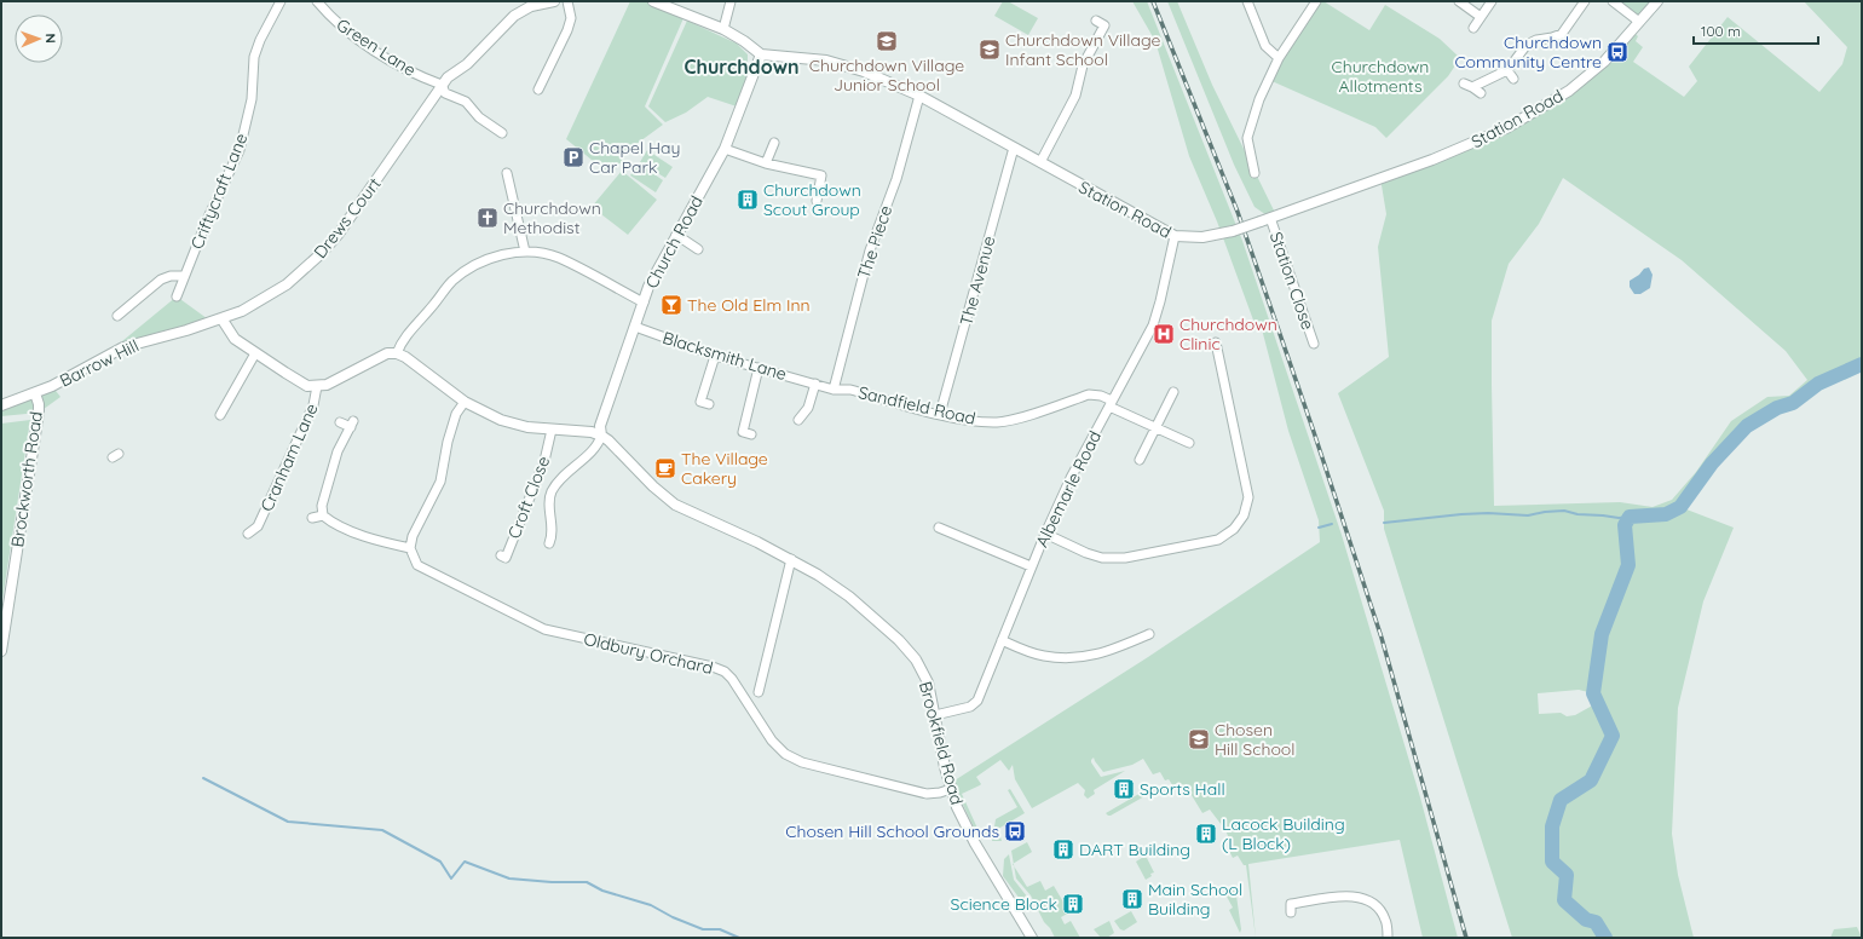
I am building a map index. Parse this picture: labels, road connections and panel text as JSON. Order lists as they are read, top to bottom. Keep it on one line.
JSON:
{"streets":{"street":["Green Lane","Station Road","Criftycraft Lane","Drews Court","Church Road","The Piece","The Avenue","Station Close","Blacksmith Lane","Barrow Hill","Sandfield Road","Cranham Lane","Brockworth Road","Albemarle Road","Croft Close","Oldbury Orchard","Brookfield Road"]},"crossings":[["Green Lane","Drews Court"],["Station Road","Church Road"],["Station Road","The Piece"],["Station Road","The Avenue"],["Station Road","Station Close"],["Station Road","Albemarle Road"],["Drews Court","Barrow Hill"],["Church Road","Blacksmith Lane"],["Church Road","Brookfield Road"],["The Piece","Blacksmith Lane"],["The Piece","Sandfield Road"],["The Avenue","Sandfield Road"],["Blacksmith Lane","Sandfield Road"],["Barrow Hill","Brockworth Road"],["Sandfield Road","Albemarle Road"],["Albemarle Road","Brookfield Road"],["Oldbury Orchard","Brookfield Road"]],"districts":["Churchdown"],"parks":["Churchdown Allotments"],"places":{"school or university":["Churchdown Village Junior School","Churchdown Village Infant School","Chosen Hill School"],"bus stop":["Churchdown Community Centre","Chosen Hill School Grounds"],"parking":["Chapel Hay Car Park"],"building":["Churchdown Scout Group","Sports Hall","Lacock Building (L Block)","DART Building","Main School Building","Science Block"],"church":["Churchdown Methodist"],"bar":["The Old Elm Inn"],"hospital":["Churchdown Clinic"],"cafe":["The Village Cakery"]},"scale_bar":"100 m","north":"right"}
